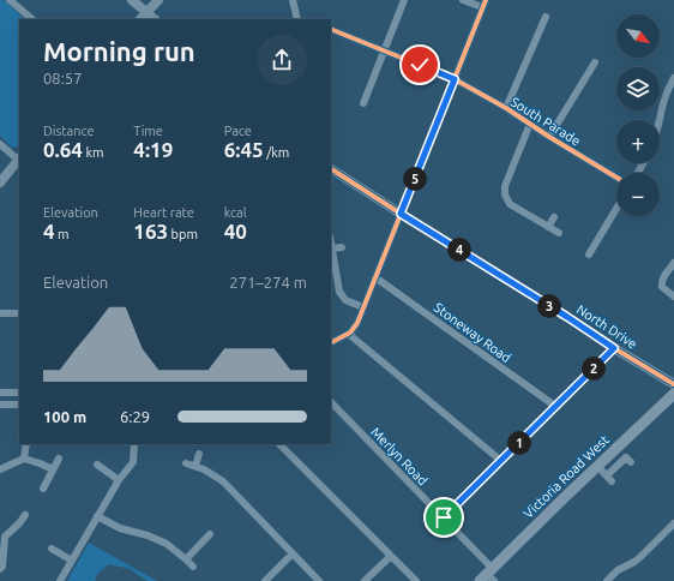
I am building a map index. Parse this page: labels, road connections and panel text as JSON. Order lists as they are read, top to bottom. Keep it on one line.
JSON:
{"streets":{"main road":["Victoria Road West"],"street":["South Parade","North Drive","Stoneway Road","Merlyn Road"]},"crossings":[["Merlyn Road","Victoria Road West"]],"north":"bottom right","page":{"map_buttons":["+","−"],"heading":["Morning run","08:57"],"stats":[["Distance","0.64 km"],["Time","4:19"],["Pace","6:45 /km"],["Elevation","4 m"],["Heart rate","163 bpm"],["kcal","40"]],"pins":["5","4","3","2","1"],"chart":["Elevation","271–274 m"],"list":[{"name":"100 m","note":"6:29"}]}}
